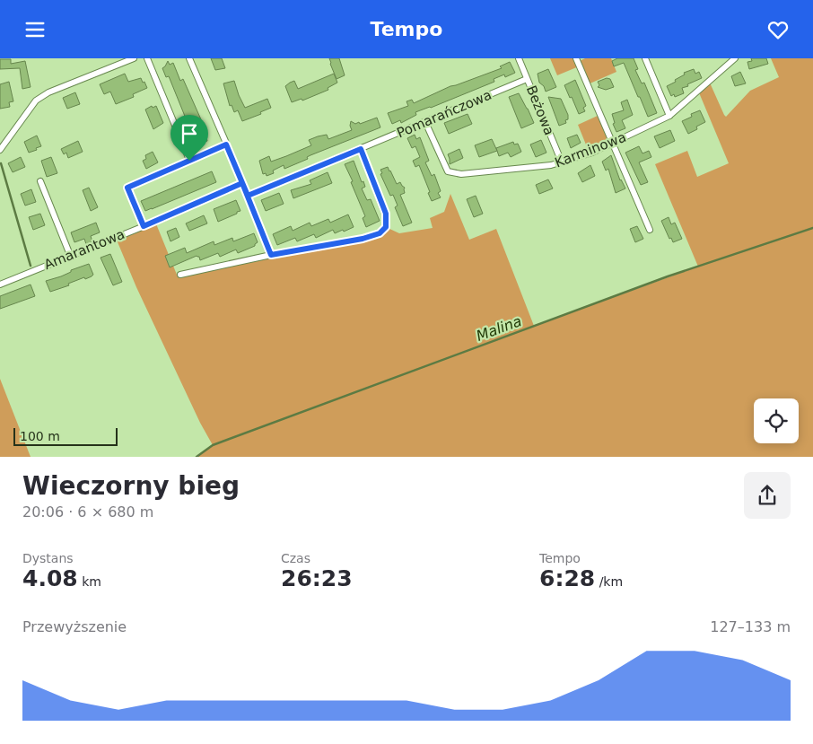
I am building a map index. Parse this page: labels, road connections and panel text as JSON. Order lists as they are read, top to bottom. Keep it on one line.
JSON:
{"streets":{"street":["Beżowa","Pomarańczowa","Karminowa","Amarantowa"]},"crossings":[["Beżowa","Pomarańczowa"],["Beżowa","Karminowa"],["Pomarańczowa","Karminowa"]],"water":["Malina"],"scale_bar":"100 m","page":{"header":"Tempo","scale":"100 m","heading":["Wieczorny bieg","20:06 · 6 × 680 m"],"stats":[["Dystans","4.08 km"],["Czas","26:23"],["Tempo","6:28 /km"]],"chart":["Przewyższenie","127–133 m"]}}
